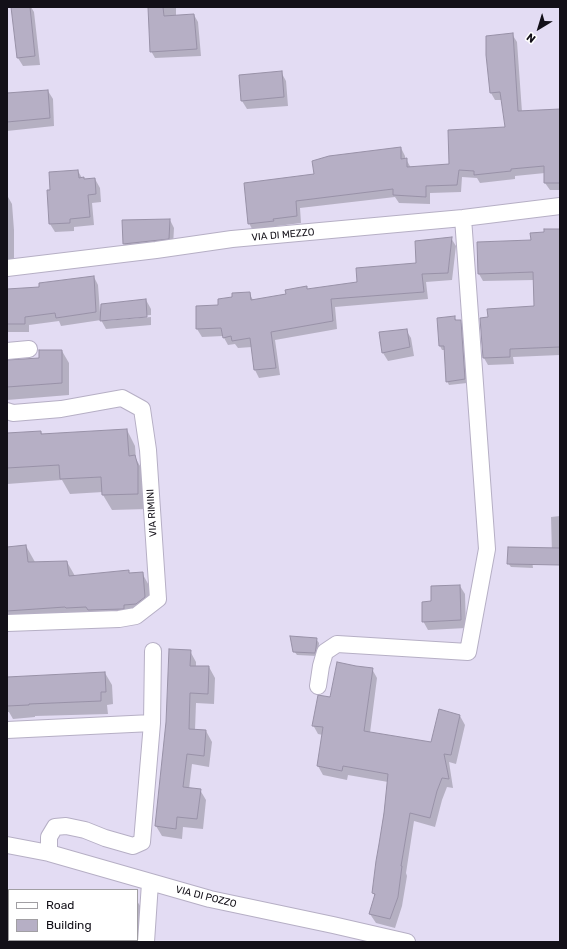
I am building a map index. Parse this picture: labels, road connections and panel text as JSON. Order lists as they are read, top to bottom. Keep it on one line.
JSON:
{"streets":{"street":["VIA DI MEZZO","VIA RIMINI","VIA DI POZZO"]},"legend":["Road","Building"],"north":"bottom left"}
